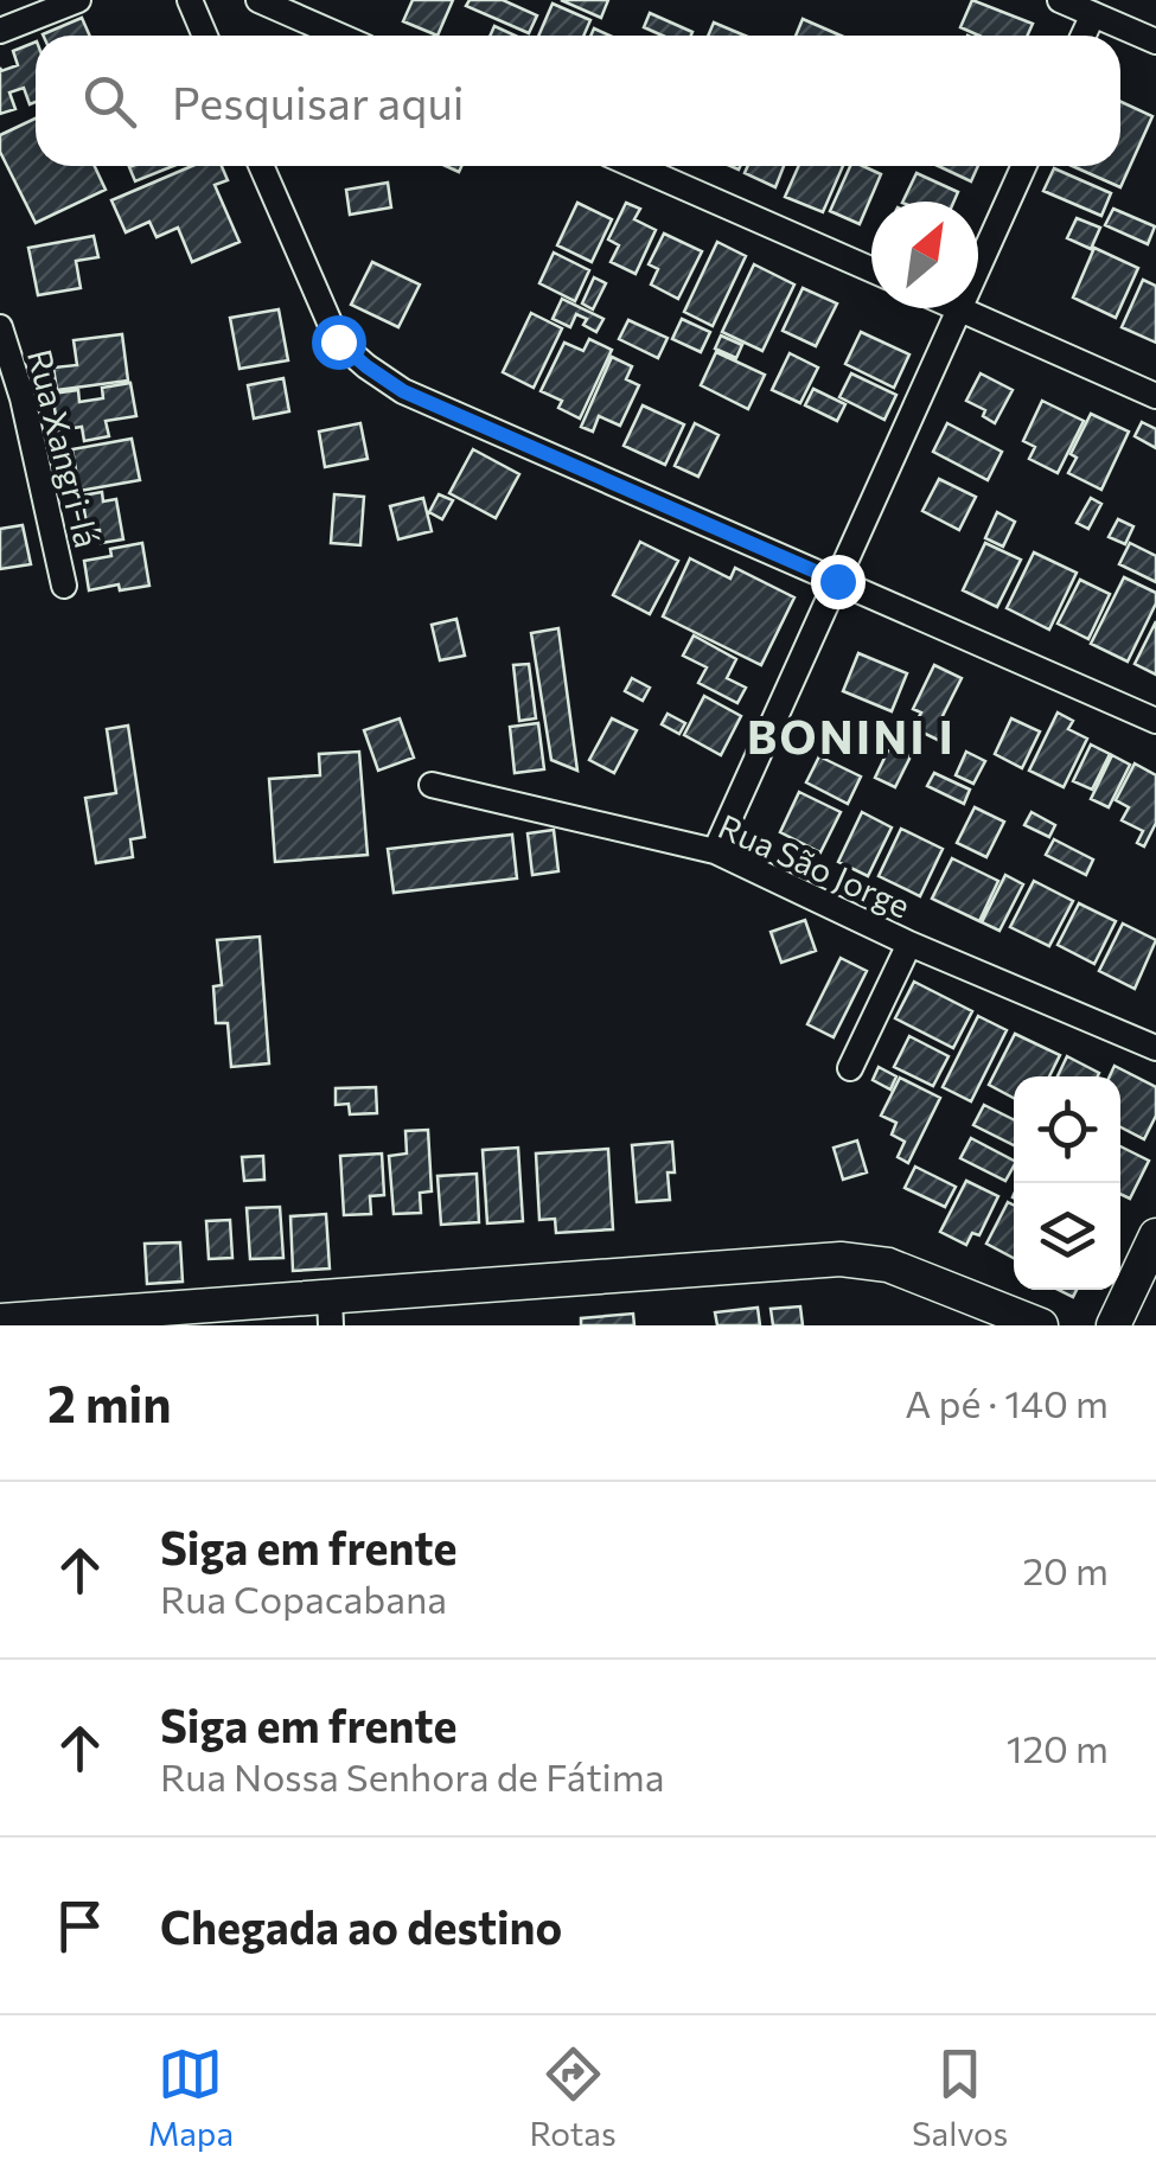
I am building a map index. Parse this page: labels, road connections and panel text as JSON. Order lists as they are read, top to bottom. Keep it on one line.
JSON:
{"streets":{"street":["Rua Xangri-lá","Rua São Jorge"]},"districts":["BONINI I"],"north":"top right","page":{"search":"Pesquisar aqui","heading":["2 min","A pé · 140 m"],"list":[["Siga em frente","Rua Copacabana","20 m"],["Siga em frente","Rua Nossa Senhora de Fátima","120 m"],"Chegada ao destino"],"nav":["Mapa","Rotas","Salvos"]}}
